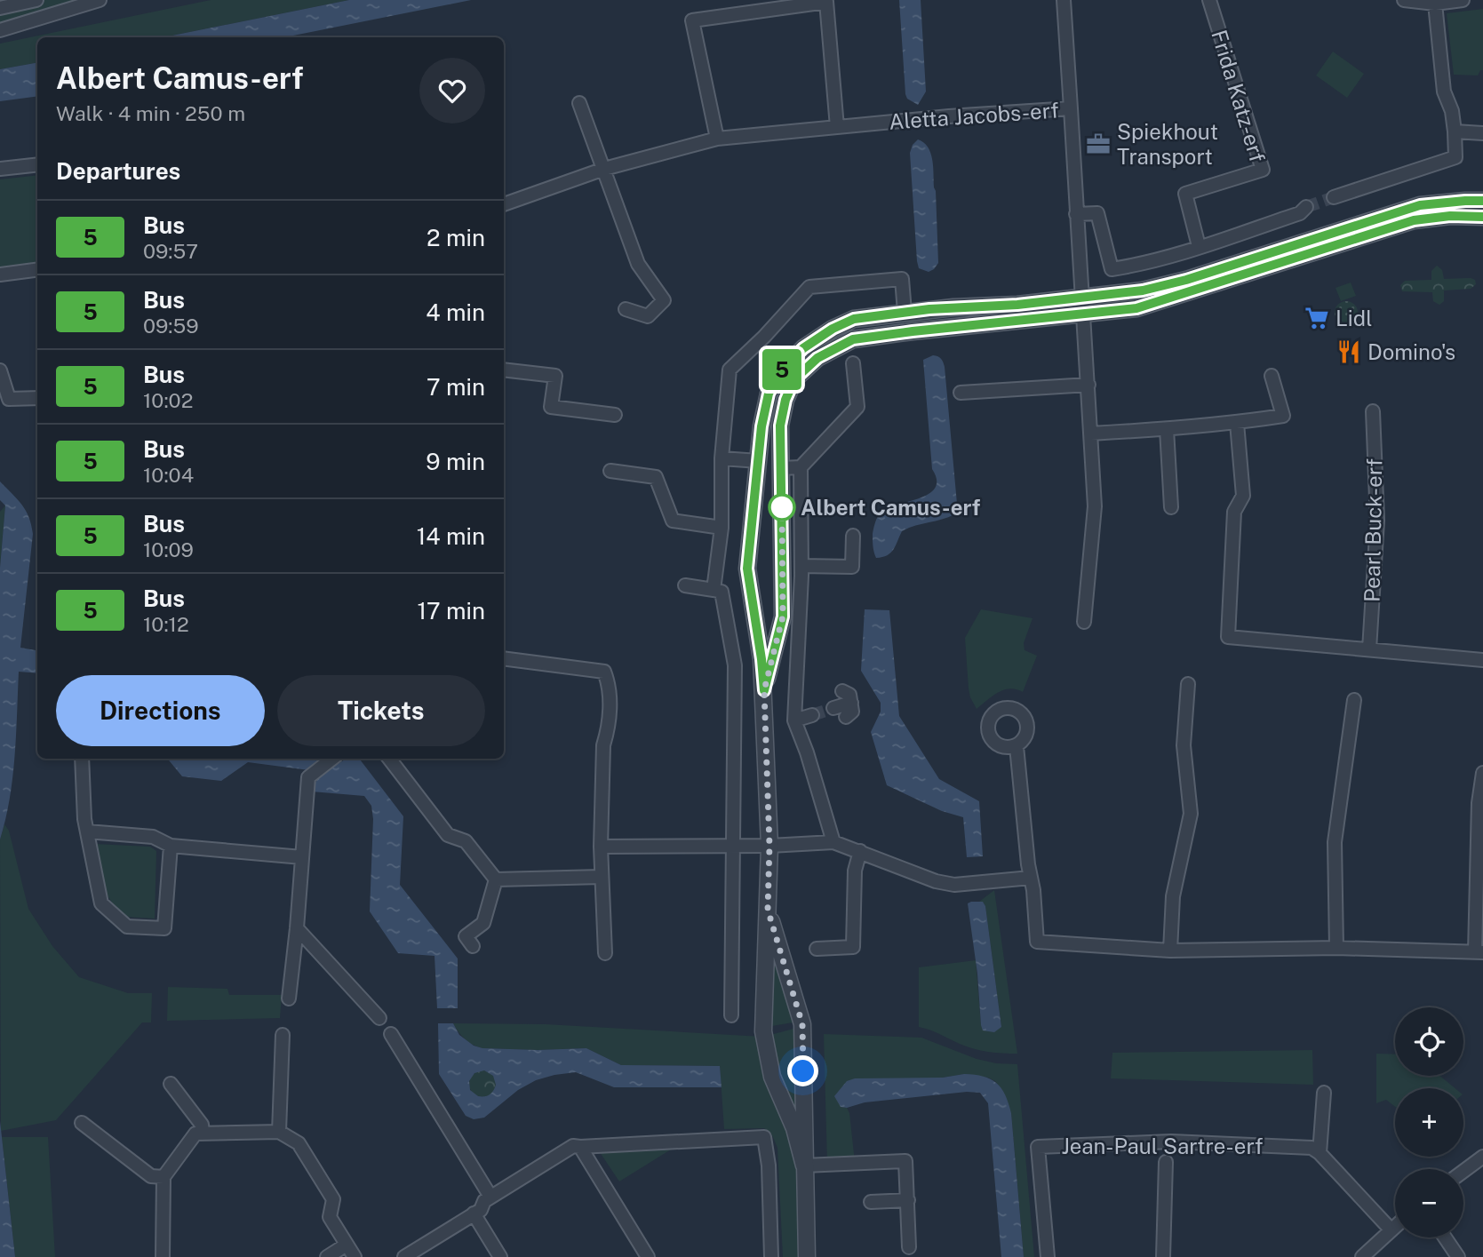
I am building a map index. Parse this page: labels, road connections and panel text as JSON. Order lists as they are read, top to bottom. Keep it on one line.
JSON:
{"streets":{"street":["Frida Katz-erf","Aletta Jacobs-erf","Pearl Buck-erf","Jean-Paul Sartre-erf"]},"places":{"office":["Spiekhout Transport"],"supermarket":["Lidl"],"restaurant":["Domino's"],"other":["Albert Camus-erf"]},"lines":["bus line 5"],"page":{"on_map":"5","heading":[["Albert Camus-erf","Walk · 4 min · 250 m"],"Departures"],"list":[{"mark":"5","name":"Bus","note":"09:57","value":"2 min"},{"mark":"5","name":"Bus","note":"09:59","value":"4 min"},{"mark":"5","name":"Bus","note":"10:02","value":"7 min"},{"mark":"5","name":"Bus","note":"10:04","value":"9 min"},{"mark":"5","name":"Bus","note":"10:09","value":"14 min"},{"mark":"5","name":"Bus","note":"10:12","value":"17 min"}],"buttons":["Directions","Tickets"],"map_buttons":["+","−"]}}
